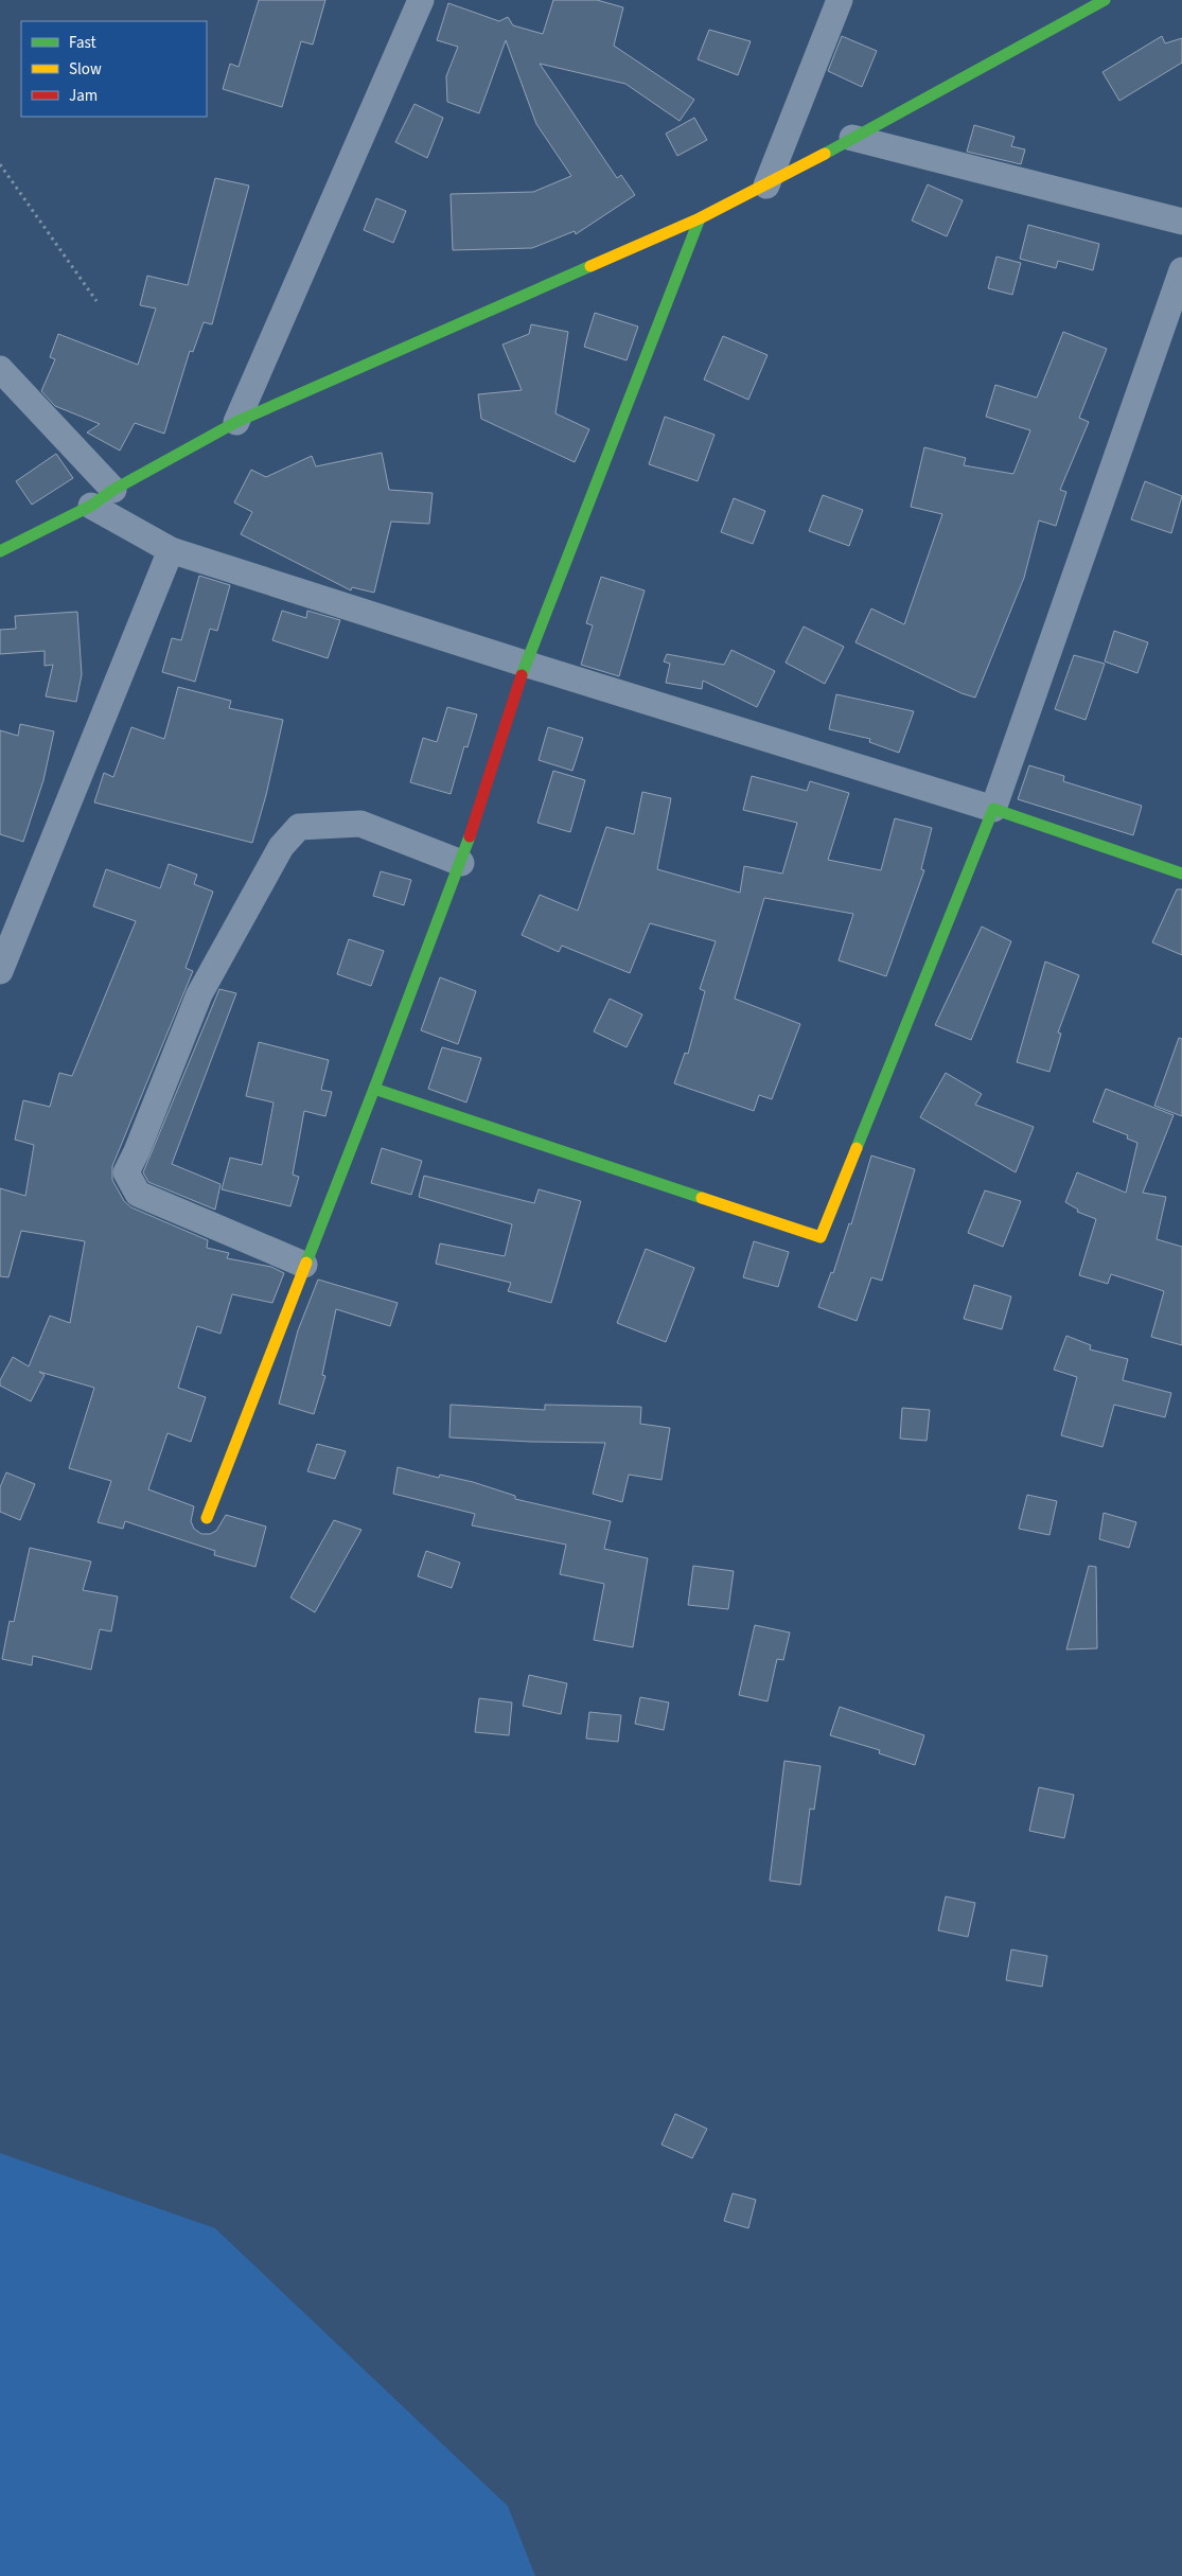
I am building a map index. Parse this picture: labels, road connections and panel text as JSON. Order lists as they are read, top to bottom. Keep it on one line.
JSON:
{"legend":["Fast","Slow","Jam"]}
